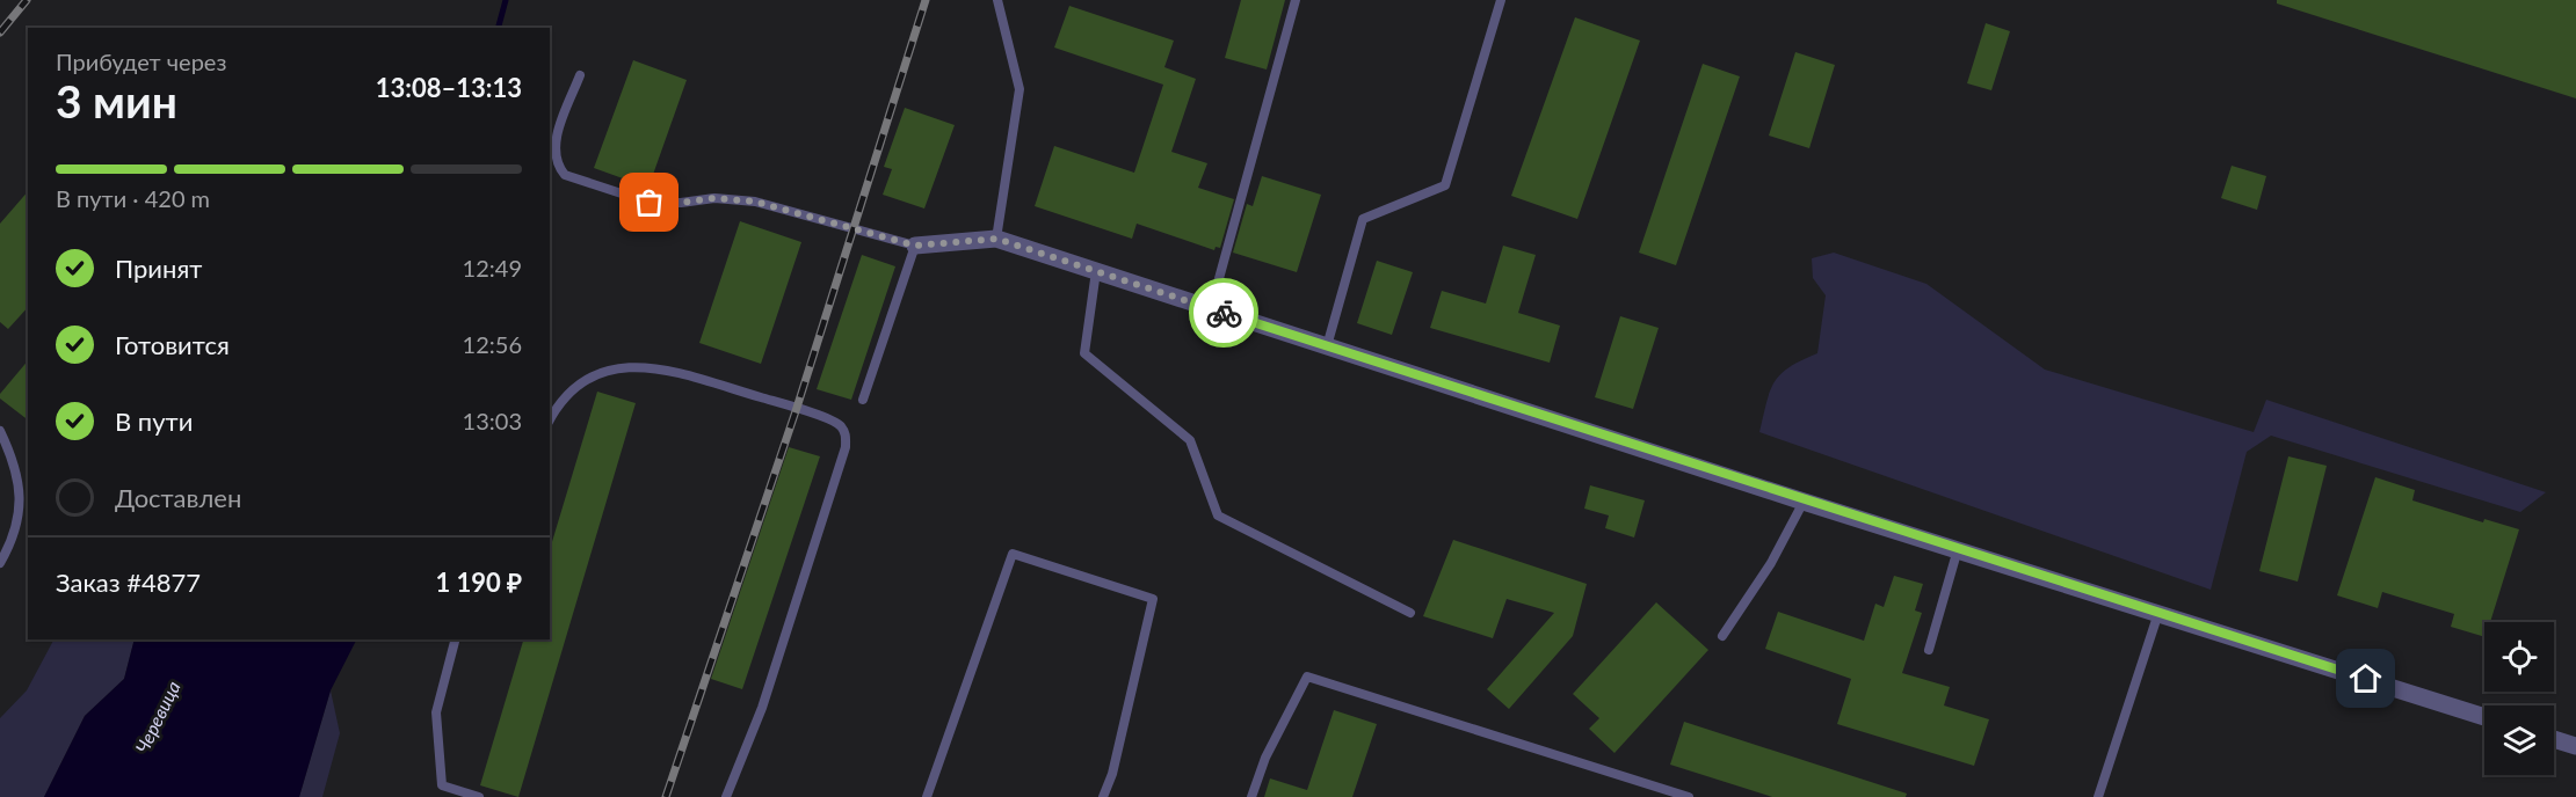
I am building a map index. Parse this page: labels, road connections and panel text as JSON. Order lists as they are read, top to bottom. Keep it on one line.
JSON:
{"water":["Черевица"],"page":{"heading":["3 мин","Прибудет через","13:08–13:13"],"panel":["Заказ #4877","1 190 ₽"],"bar":"В пути · 420 m","list":[["Принят","12:49"],["Готовится","12:56"],["В пути","13:03"],"Доставлен"]}}
